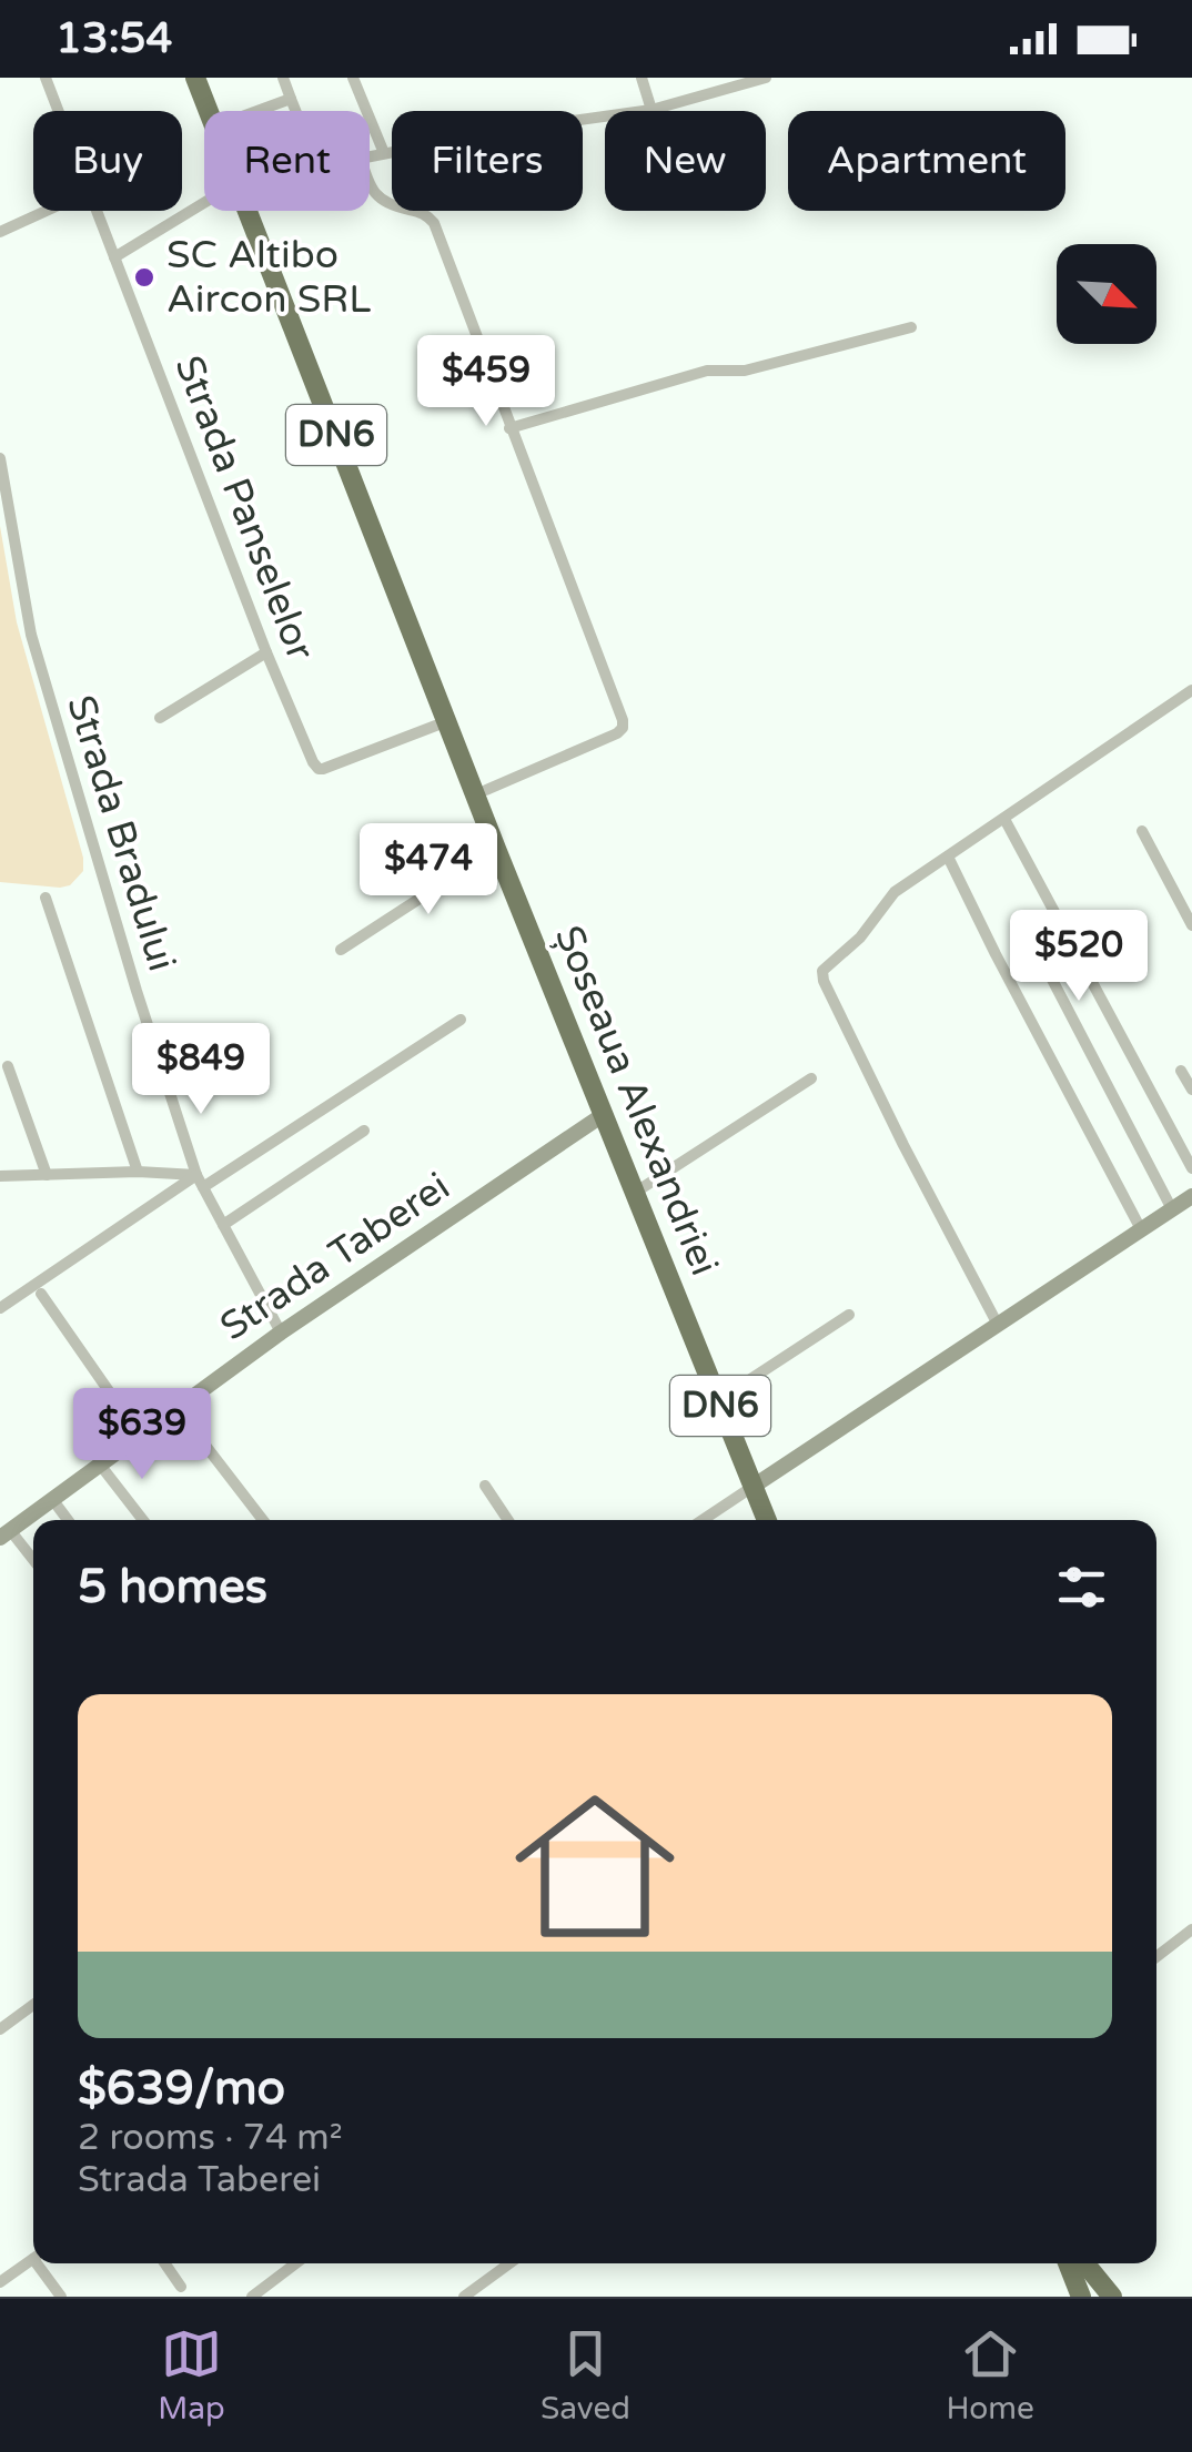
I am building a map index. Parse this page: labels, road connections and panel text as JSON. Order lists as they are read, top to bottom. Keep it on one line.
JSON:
{"streets":{"highway":["DN6","Șoseaua Alexandriei"],"street":["Strada Panselelor","Strada Bradului","Strada Taberei"]},"crossings":[["Strada Panselelor","Șoseaua Alexandriei"],["Strada Bradului","Strada Taberei"],["Șoseaua Alexandriei","Strada Taberei"]],"places":["SC Altibo Aircon SRL"],"north":"bottom right","page":{"status":"13:54","chip":["Buy","Rent","Filters","New","Apartment"],"price":["$459","$474","$520","$849","$639"],"heading":"5 homes","list":[{"name":"$639/mo","note":"2 rooms · 74 m² · Strada Taberei"}],"tabs":["Map","Saved","Home"]}}
